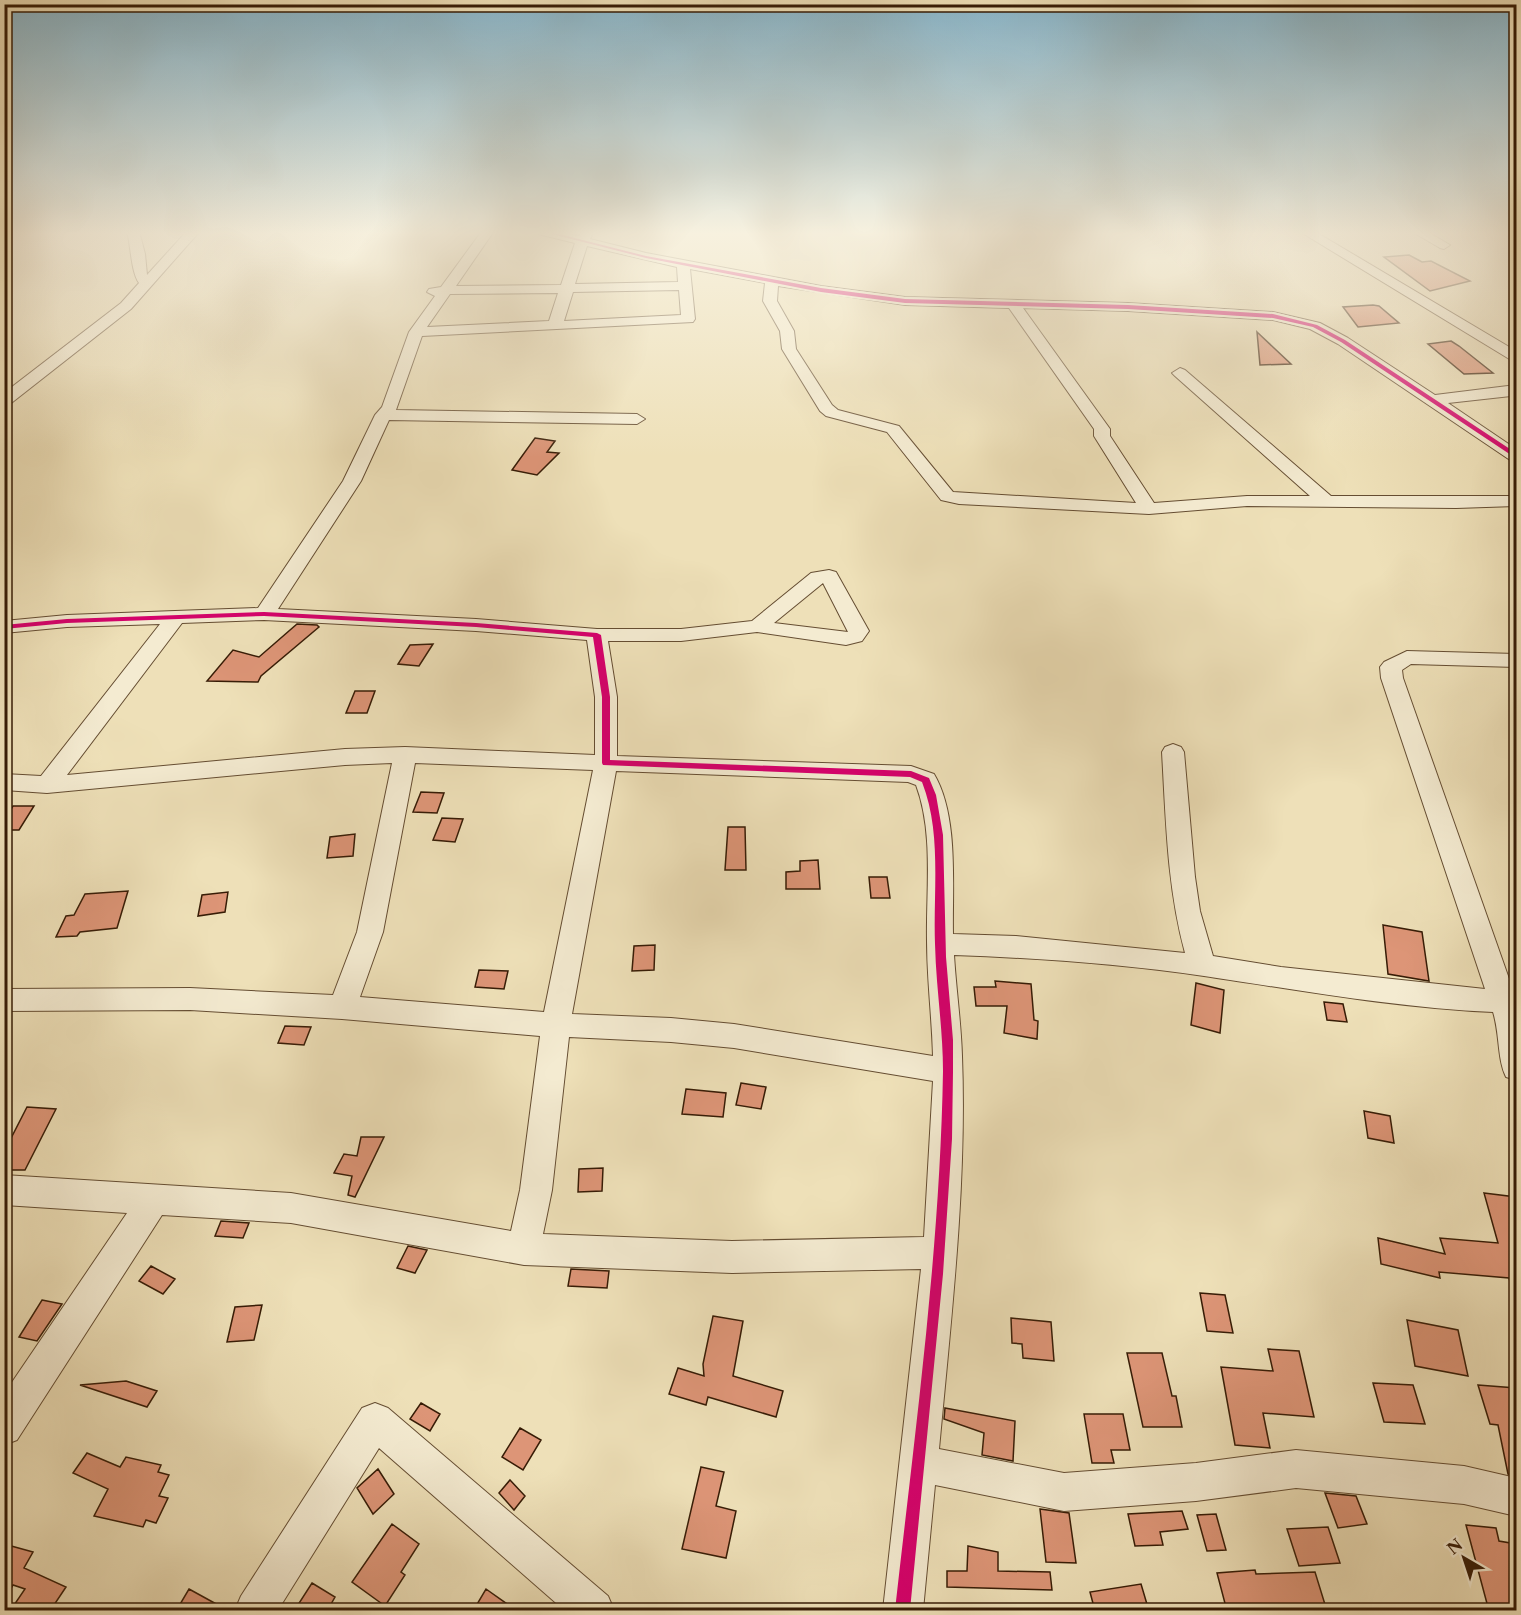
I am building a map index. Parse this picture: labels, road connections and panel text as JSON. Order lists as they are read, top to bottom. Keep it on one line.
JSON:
{"north":"top left"}
